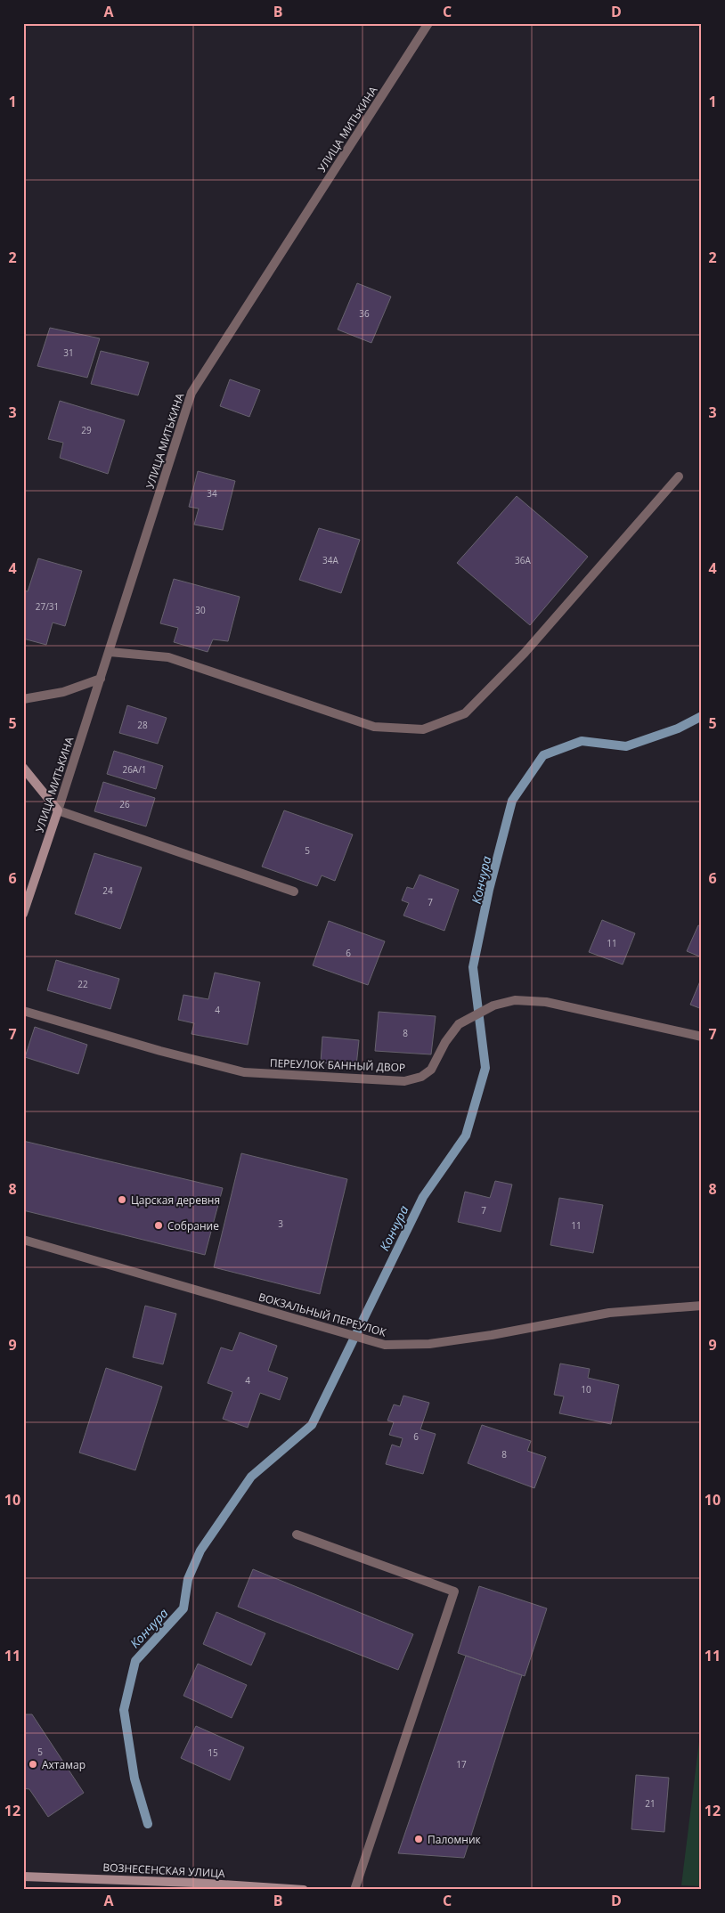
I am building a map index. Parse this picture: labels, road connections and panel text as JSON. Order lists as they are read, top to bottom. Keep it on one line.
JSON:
{"streets":{"street":["УЛИЦА МИТЬКИНА","ПЕРЕУЛОК БАННЫЙ ДВОР","ВОКЗАЛЬНЫЙ ПЕРЕУЛОК","ВОЗНЕСЕНСКАЯ УЛИЦА"]},"water":["Кончура"],"places":["Царская деревня","Собрание","Ахтамар","Паломник"],"house_numbers":["36","31","29","34","34А","36А","27/31","30","28","26А/1","26","5","24","7","11","6","22","4","8","7","3","11","4","10","6","8","5","15","17","21"],"grid":{"columns":["A","B","C","D"],"rows":["1","2","3","4","5","6","7","8","9","10","11","12"]}}
